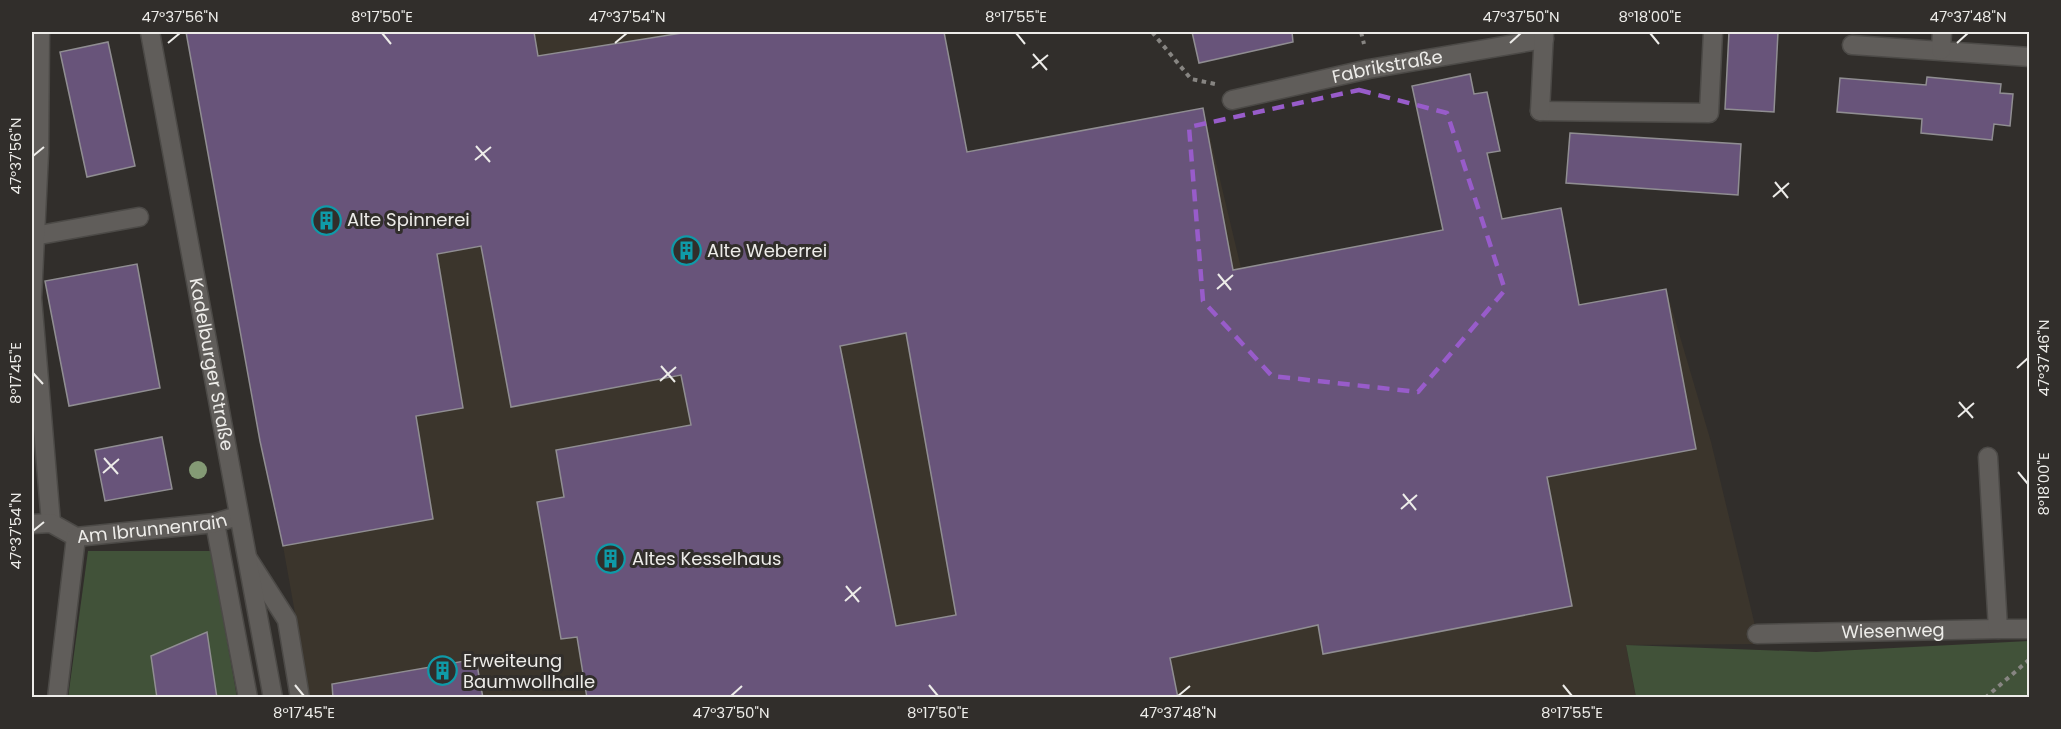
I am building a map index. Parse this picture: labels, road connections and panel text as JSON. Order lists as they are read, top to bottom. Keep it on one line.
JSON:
{"streets":{"street":["Fabrikstraße","Kadelburger Straße","Am Ibrunnenrain","Wiesenweg"]},"crossings":[["Kadelburger Straße","Am Ibrunnenrain"]],"places":{"building":["Alte Spinnerei","Alte Weberrei","Altes Kesselhaus","Erweiteung Baumwollhalle"]},"coordinates":["47°37'56\"N","8°17'50\"E","47°37'54\"N","8°17'55\"E","47°37'50\"N","8°18'00\"E","47°37'48\"N","47°37'46\"N","8°17'45\"E"]}
